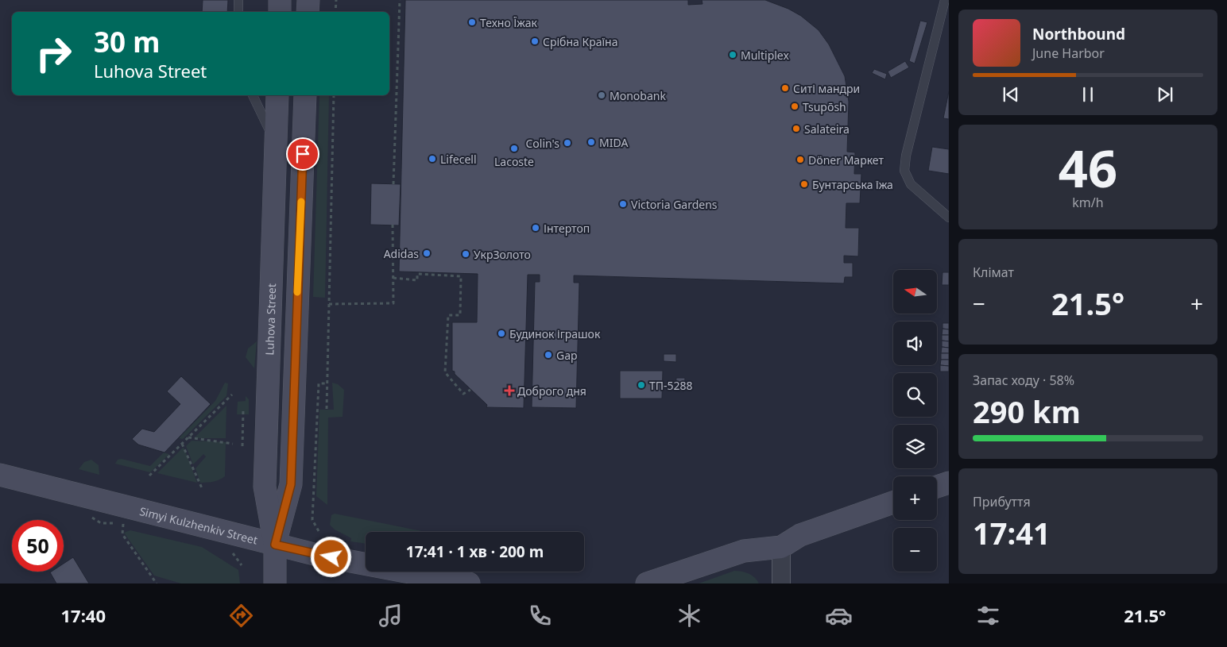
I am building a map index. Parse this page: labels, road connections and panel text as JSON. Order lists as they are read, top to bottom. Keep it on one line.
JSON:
{"streets":{"main road":["Luhova Street","Simyi Kulzhenkiv Street"]},"crossings":[["Luhova Street","Simyi Kulzhenkiv Street"]],"places":{"other":["Техно Їжак","Срібна Країна","Multiplex","Ситі мандри","Monobank","Tsupōsh","Salateira","MIDA","Colin's","Lacoste","Lifecell","Döner Маркет","Бунтарська їжа","Victoria Gardens","Інтертоп","Adidas","УкрЗолото","Будинок іграшок","Gap","ТП-5288"],"health":["Доброго дня"]},"north":"left","page":{"turn":["30 m","Luhova Street"],"song":["Northbound","June Harbor"],"tile":[["46","km/h"],"Клімат",["Запас ходу · 58%","290 km"],["Прибуття","17:41"]],"map_buttons":["+","−"],"heat":["−","21.5°","+"],"limit":"50","trip":"17:41 · 1 хв · 200 m","tabs":["17:40","21.5°"]}}
